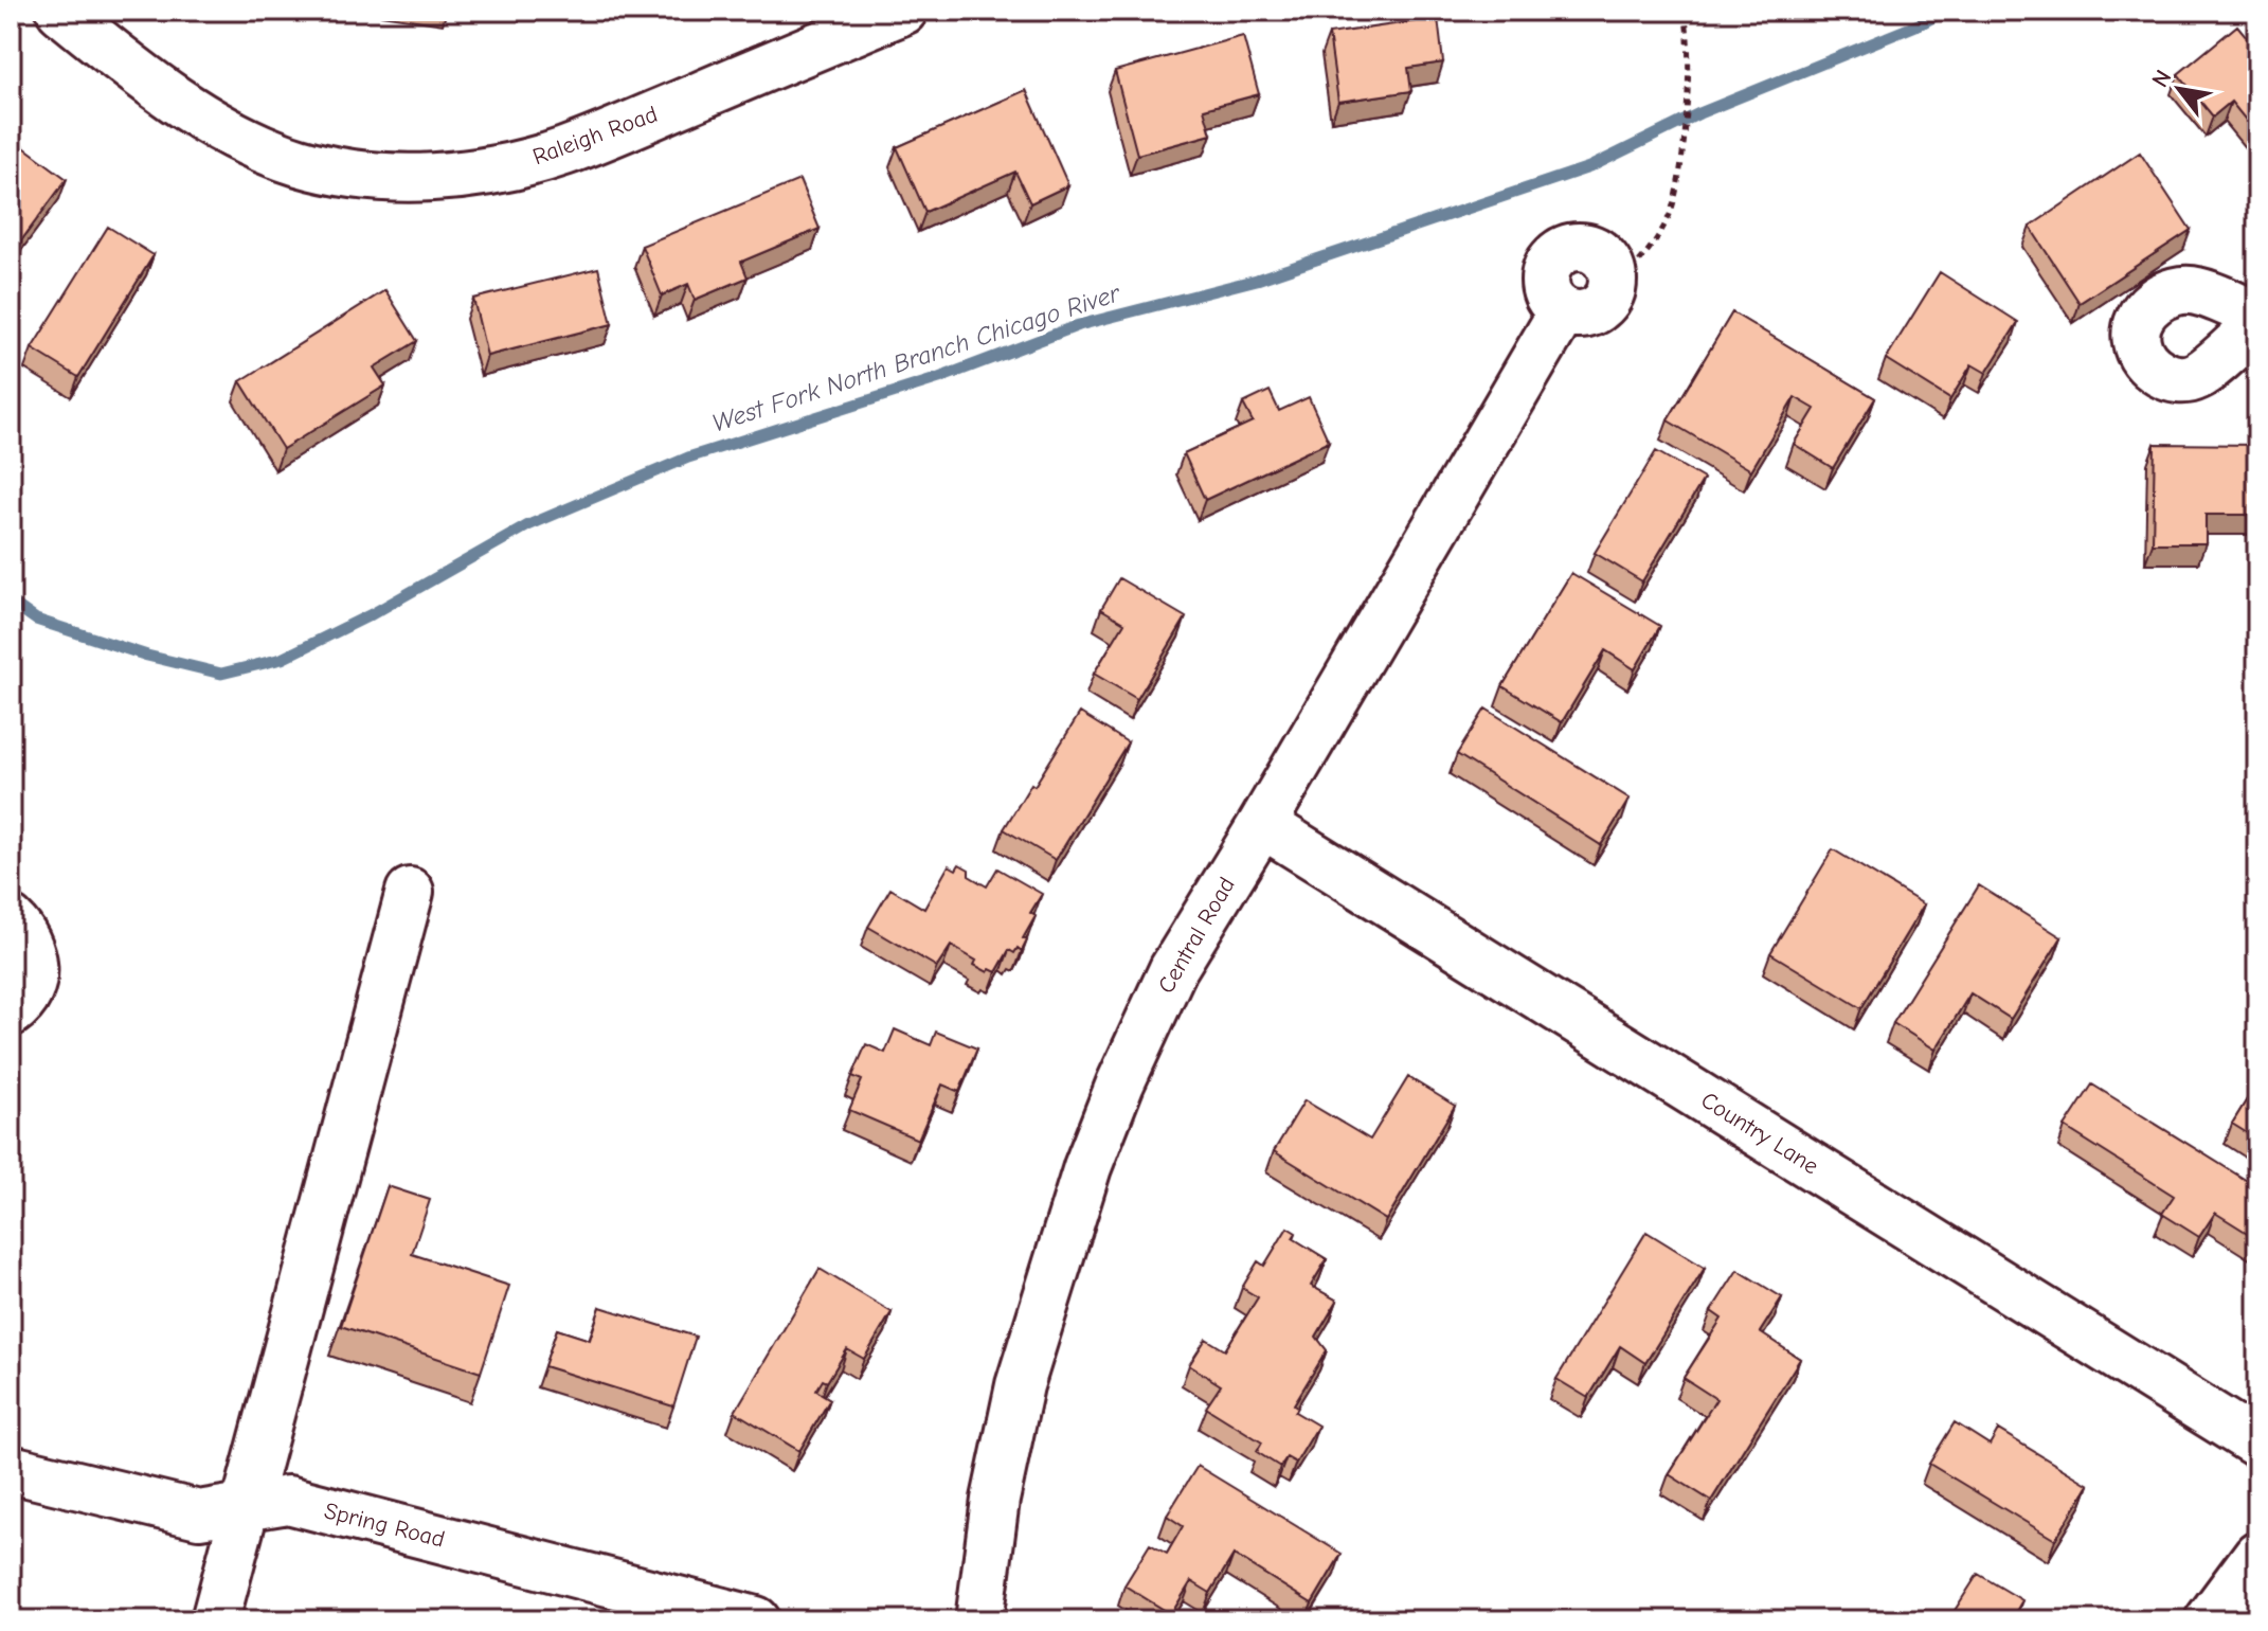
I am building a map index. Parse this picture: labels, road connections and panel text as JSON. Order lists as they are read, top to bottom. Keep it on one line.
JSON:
{"streets":{"street":["Raleigh Road","Central Road","Country Lane","Spring Road"]},"crossings":[["Central Road","Country Lane"]],"water":["West Fork North Branch Chicago River"],"north":"top left"}
